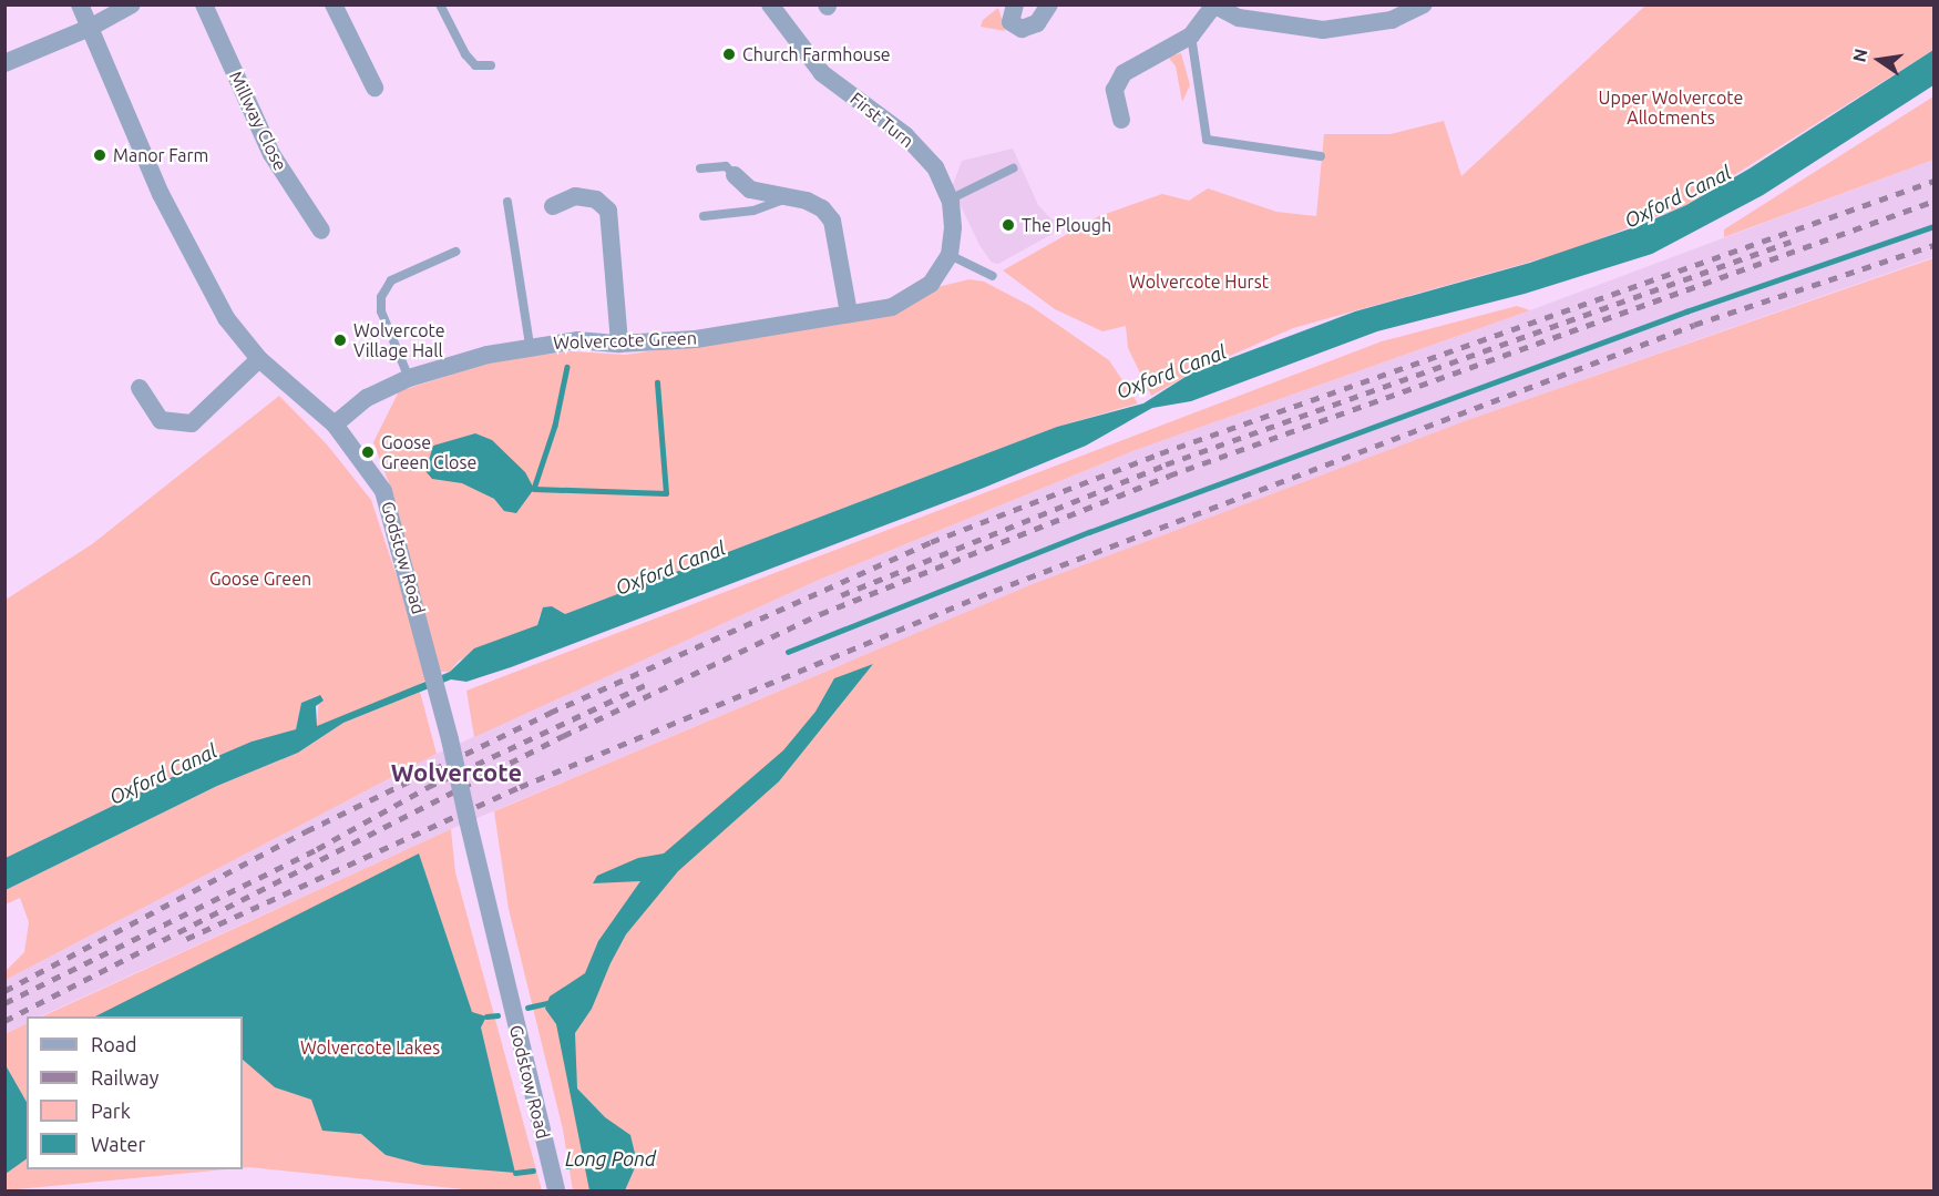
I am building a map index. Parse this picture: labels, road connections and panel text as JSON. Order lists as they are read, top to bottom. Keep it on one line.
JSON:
{"streets":{"street":["First Turn","Millway Close","Wolvercote Green","Godstow Road"]},"crossings":[["First Turn","Wolvercote Green"],["Wolvercote Green","Godstow Road"]],"districts":["Wolvercote"],"water":["Oxford Canal","Long Pond"],"parks":["Upper Wolvercote Allotments","Wolvercote Hurst","Goose Green","Wolvercote Lakes"],"places":["Church Farmhouse","Manor Farm","The Plough","Wolvercote Village Hall","Goose Green Close"],"legend":["Road","Railway","Park","Water"],"north":"left"}
